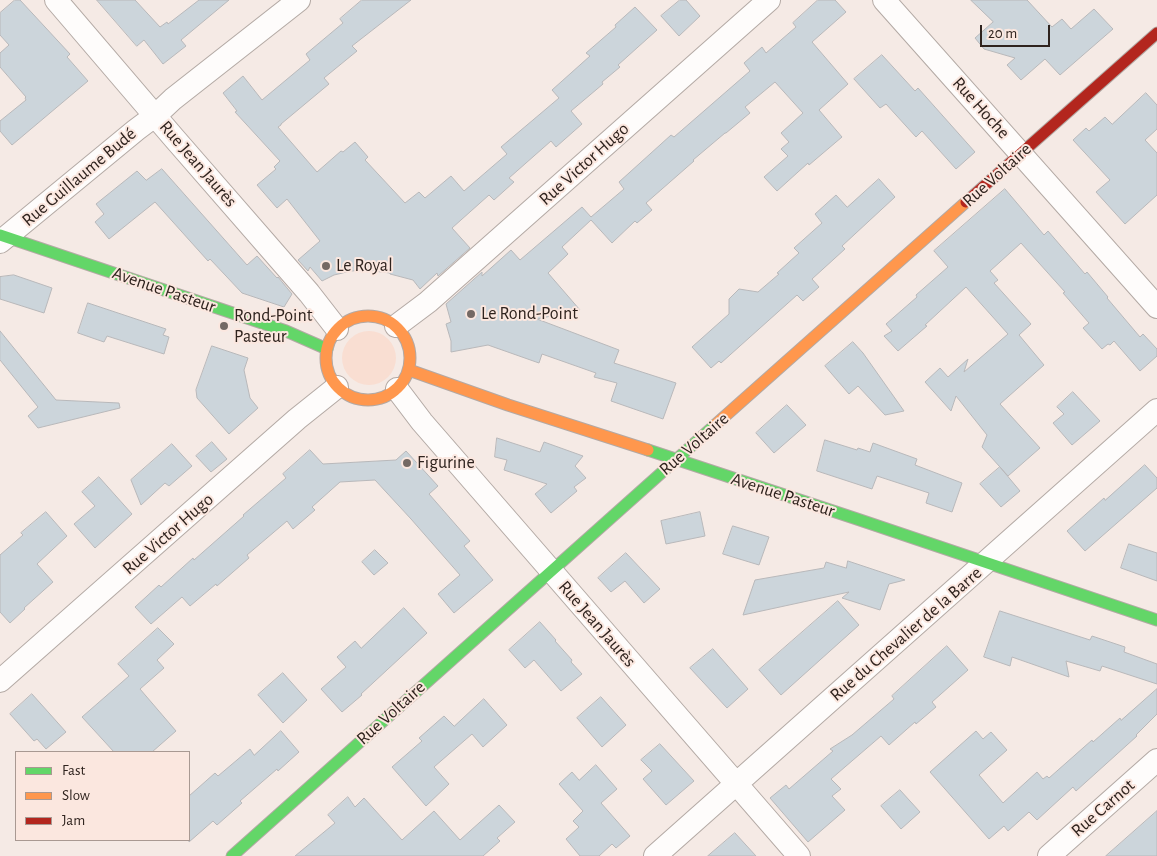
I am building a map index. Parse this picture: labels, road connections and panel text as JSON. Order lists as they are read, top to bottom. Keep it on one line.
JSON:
{"streets":{"street":["Rue Hoche","Rue Jean Jaurès","Rue Victor Hugo","Rue Voltaire","Rue Guillaume Budé","Avenue Pasteur","Rue du Chevalier de la Barre","Rue Carnot"]},"crossings":[["Rue Hoche","Rue Voltaire"],["Rue Jean Jaurès","Rue Victor Hugo"],["Rue Jean Jaurès","Rue Voltaire"],["Rue Jean Jaurès","Rue Guillaume Budé"],["Rue Jean Jaurès","Avenue Pasteur"],["Rue Jean Jaurès","Rue du Chevalier de la Barre"],["Rue Victor Hugo","Avenue Pasteur"],["Rue Voltaire","Avenue Pasteur"],["Rue Guillaume Budé","Avenue Pasteur"],["Avenue Pasteur","Rue du Chevalier de la Barre"]],"places":["Le Royal","Le Rond-Point","Rond-Point Pasteur","Figurine"],"legend":["Fast","Slow","Jam"],"scale_bar":"20 m"}
